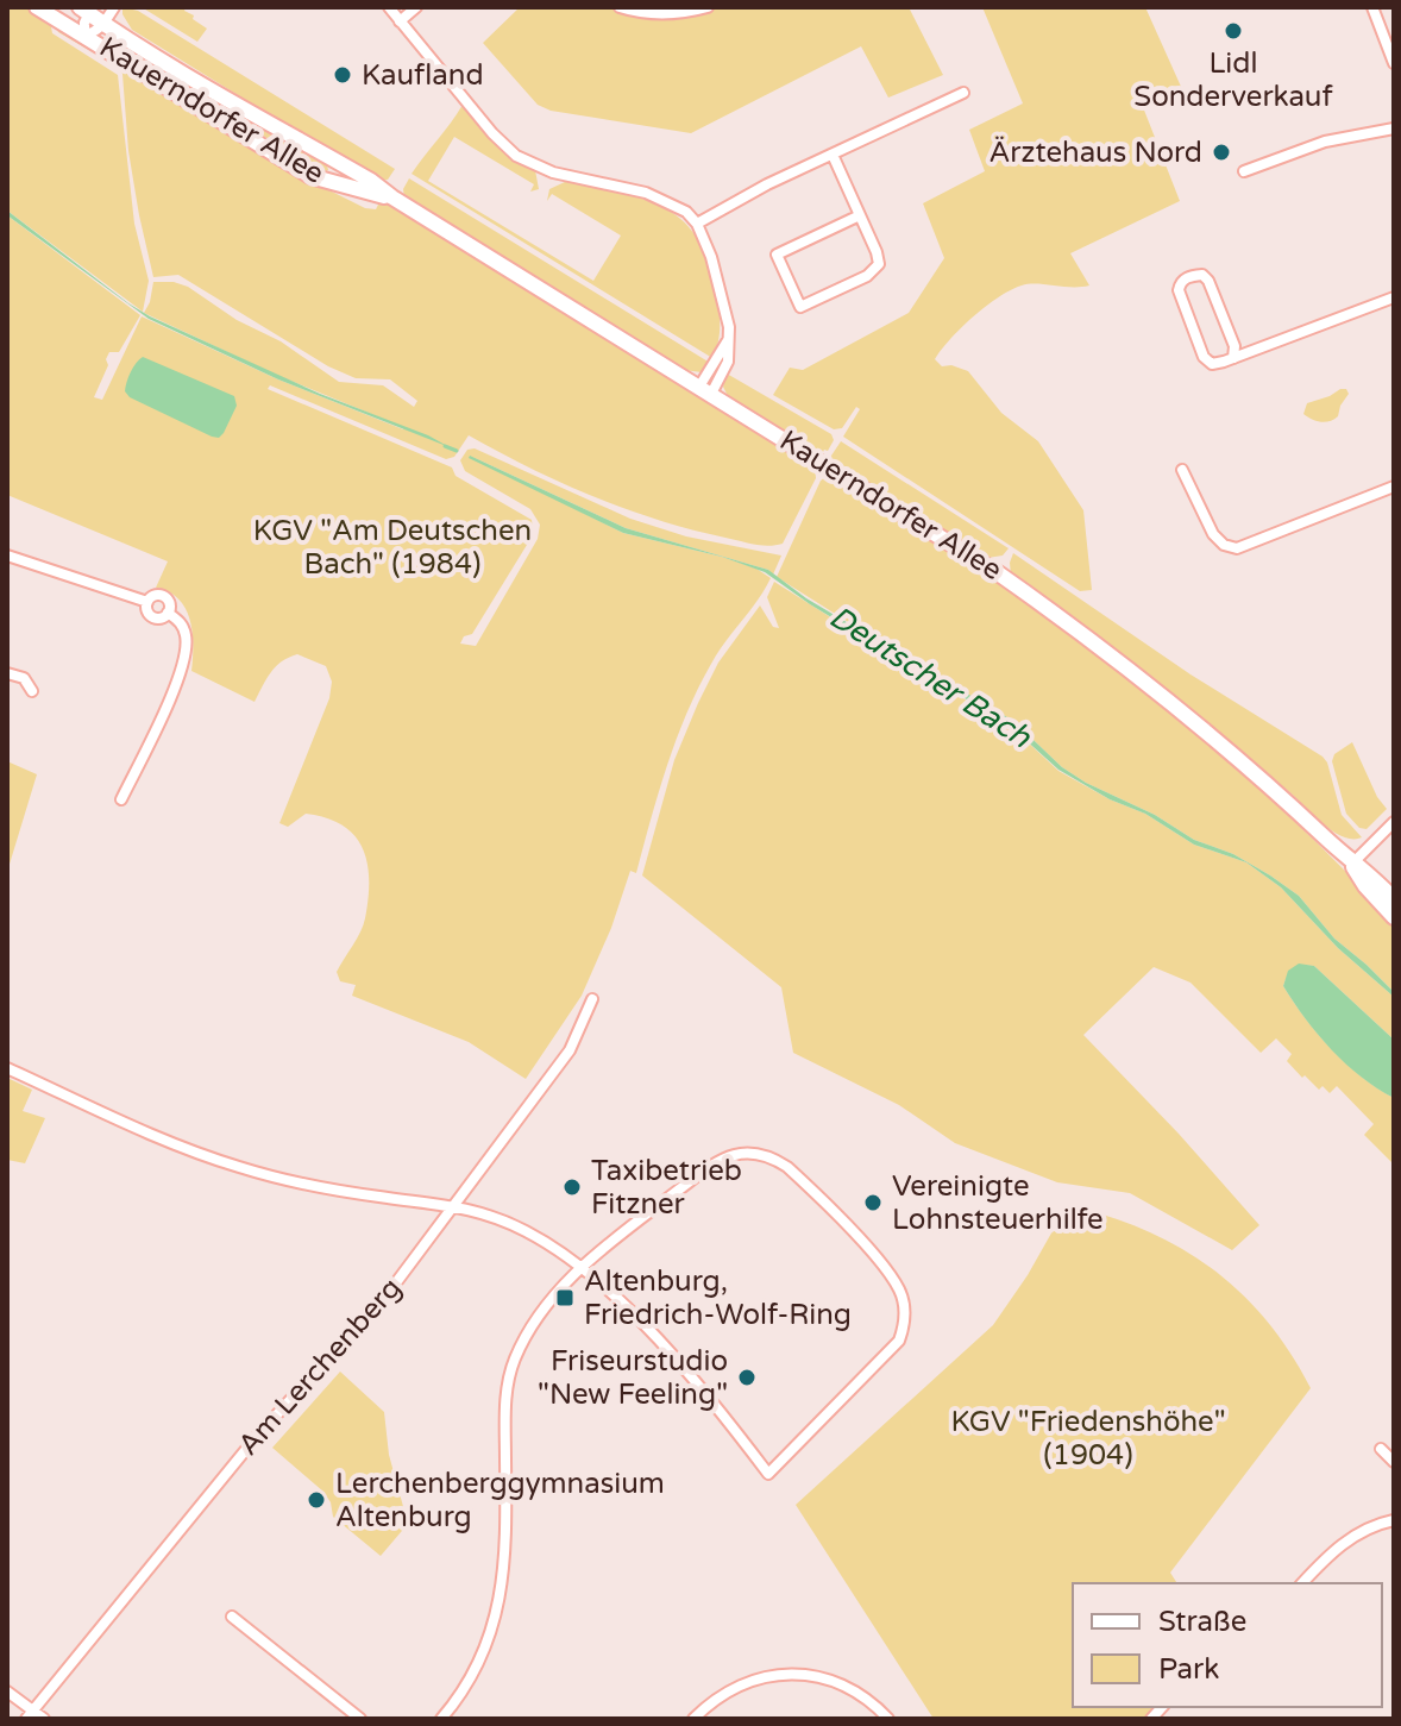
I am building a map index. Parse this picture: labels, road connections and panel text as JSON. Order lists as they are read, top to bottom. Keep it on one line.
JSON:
{"streets":{"main road":["Kauerndorfer Allee"],"street":["Am Lerchenberg"]},"water":["Deutscher Bach"],"parks":["KGV \"Am Deutschen Bach\" (1984)","KGV \"Friedenshöhe\" (1904)"],"places":{"other":["Lidl Sonderverkauf","Kaufland","Ärztehaus Nord","Taxibetrieb Fitzner","Vereinigte Lohnsteuerhilfe","Friseurstudio \"New Feeling\"","Lerchenberggymnasium Altenburg"],"transit":["Altenburg, Friedrich-Wolf-Ring"]},"legend":["Straße","Park"]}
